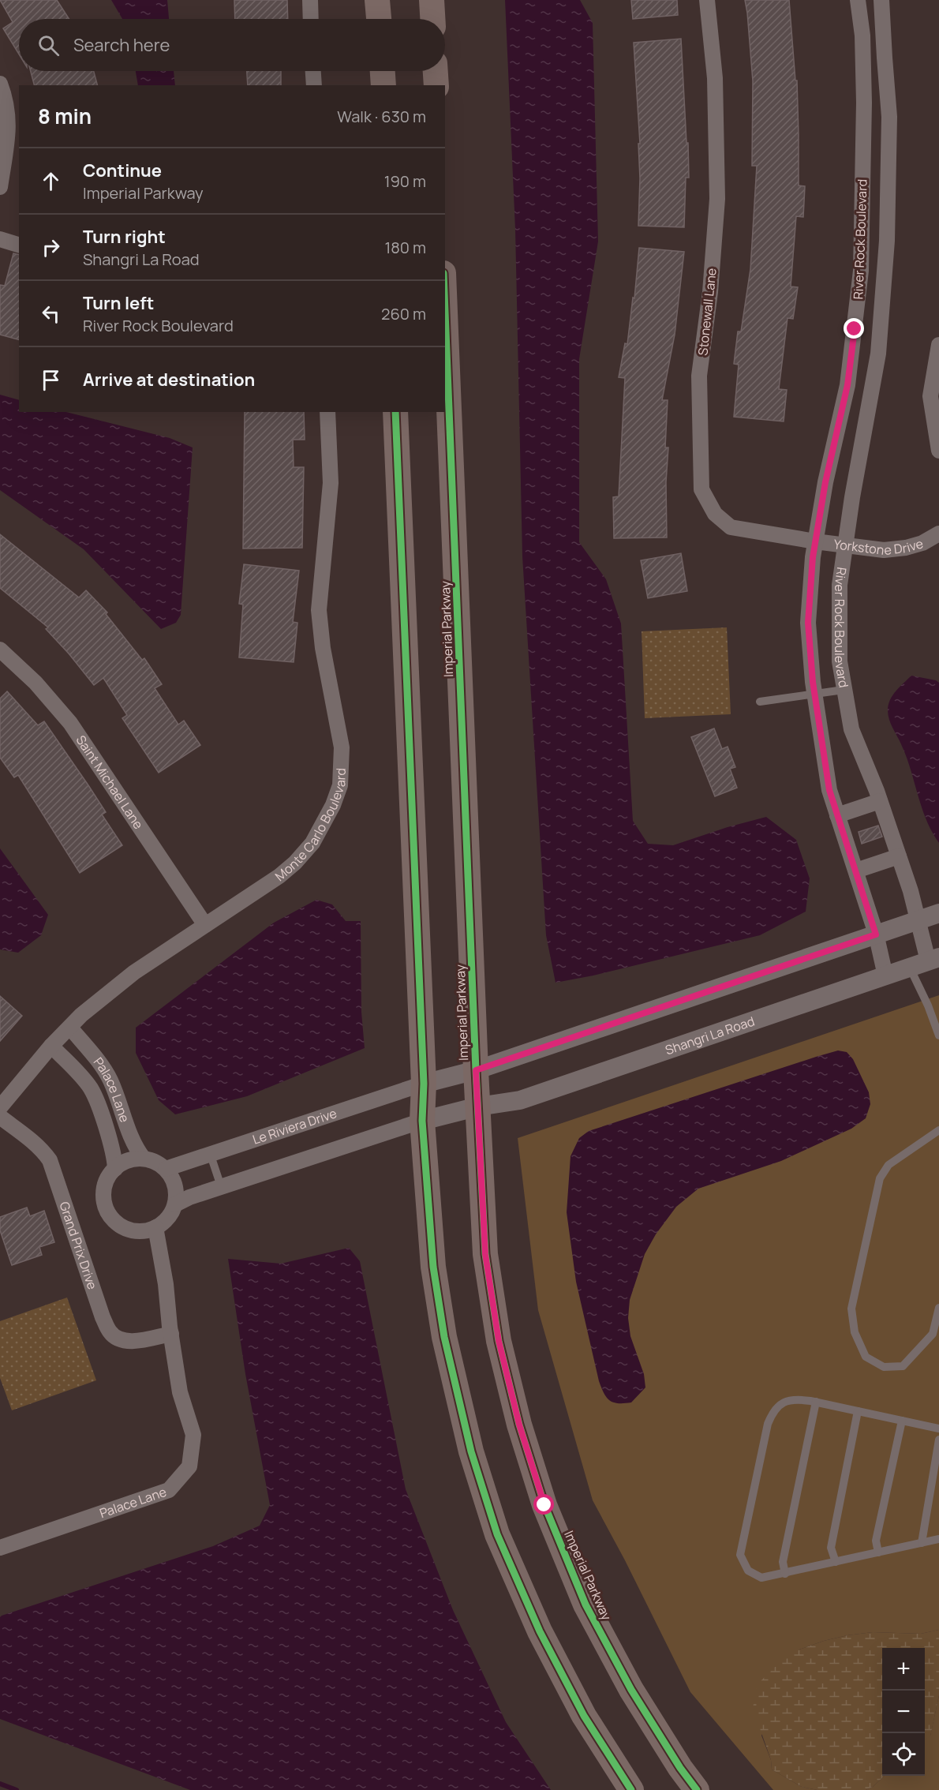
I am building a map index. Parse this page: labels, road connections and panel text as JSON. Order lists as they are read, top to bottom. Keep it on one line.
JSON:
{"streets":{"main road":["Imperial Parkway"],"street":["River Rock Boulevard","Stonewall Lane","Yorkstone Drive","Saint Michael Lane","Monte Carlo Boulevard","Shangri La Road","Palace Lane","Le Riviera Drive","Grand Prix Drive"]},"crossings":[["River Rock Boulevard","Stonewall Lane"],["River Rock Boulevard","Yorkstone Drive"],["River Rock Boulevard","Shangri La Road"],["Stonewall Lane","Yorkstone Drive"],["Imperial Parkway","Shangri La Road"],["Saint Michael Lane","Monte Carlo Boulevard"],["Monte Carlo Boulevard","Palace Lane"],["Palace Lane","Le Riviera Drive"],["Palace Lane","Grand Prix Drive"]],"page":{"search":"Search here","heading":["8 min","Walk · 630 m"],"list":[["Continue","Imperial Parkway","190 m"],["Turn right","Shangri La Road","180 m"],["Turn left","River Rock Boulevard","260 m"],"Arrive at destination"],"map_buttons":["+","−"]}}
